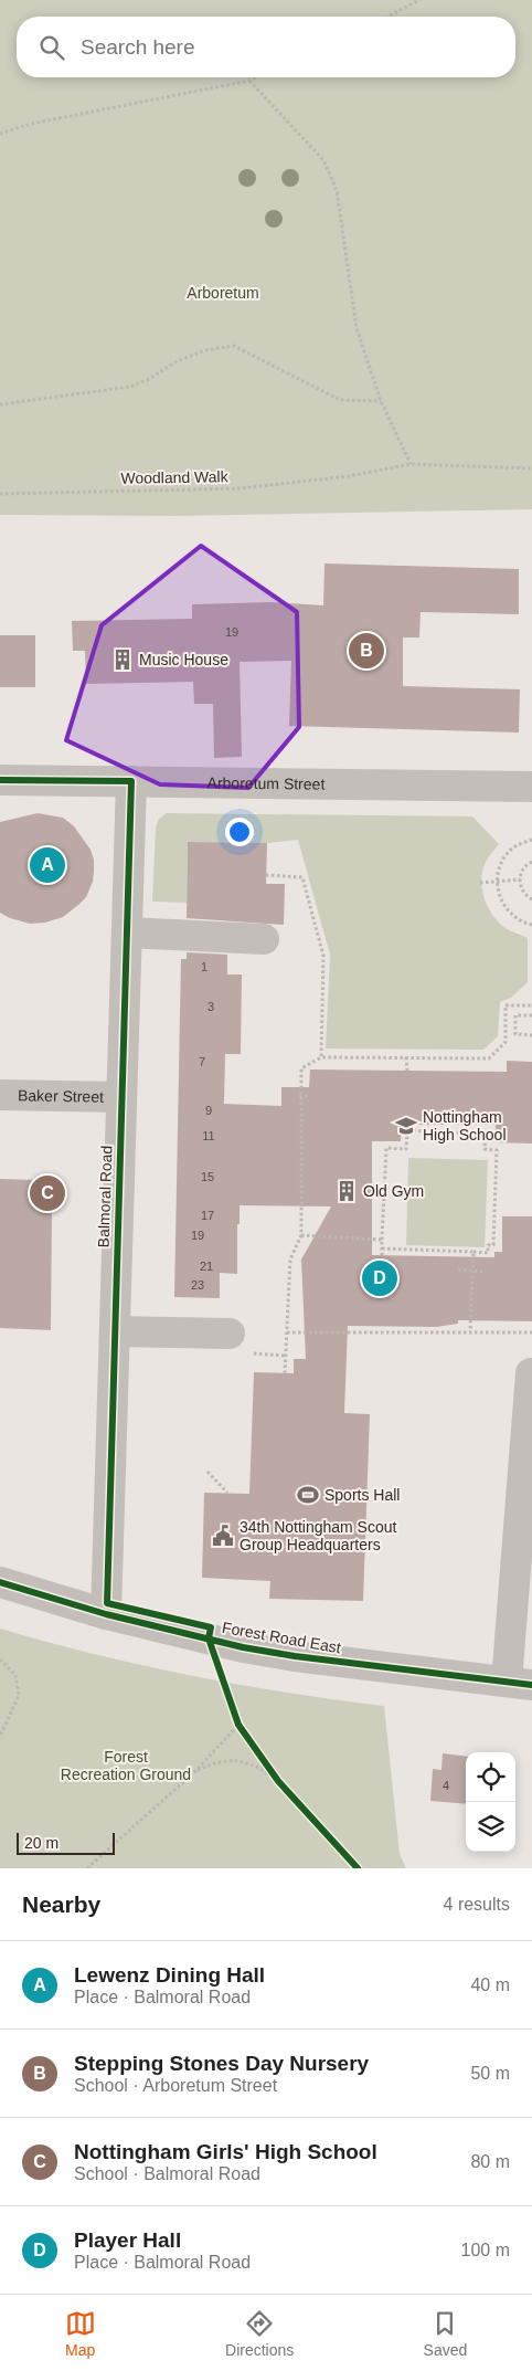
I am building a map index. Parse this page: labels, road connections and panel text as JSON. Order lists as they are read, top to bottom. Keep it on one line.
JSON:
{"streets":{"street":["Arboretum Street","Baker Street","Balmoral Road","Forest Road East"],"path":["Woodland Walk"]},"crossings":[["Arboretum Street","Balmoral Road"],["Baker Street","Balmoral Road"],["Balmoral Road","Forest Road East"]],"parks":["Arboretum","Forest Recreation Ground"],"places":{"building":["Music House","Old Gym"],"school or university":["Nottingham High School"],"sports":["Sports Hall"],"public building":["34th Nottingham Scout Group Headquarters"]},"house_numbers":["19","1","3","7","9","11","15","17","19","21","23","4"],"scale_bar":"20 m","page":{"search":"Search here","pins":["B","A","C","D"],"scale":"20 m","heading":["Nearby","4 results"],"list":[{"mark":"A","name":"Lewenz Dining Hall","note":"Place · Balmoral Road","value":"40 m"},{"mark":"B","name":"Stepping Stones Day Nursery","note":"School · Arboretum Street","value":"50 m"},{"mark":"C","name":"Nottingham Girls' High School","note":"School · Balmoral Road","value":"80 m"},{"mark":"D","name":"Player Hall","note":"Place · Balmoral Road","value":"100 m"}],"nav":["Map","Directions","Saved"]}}
